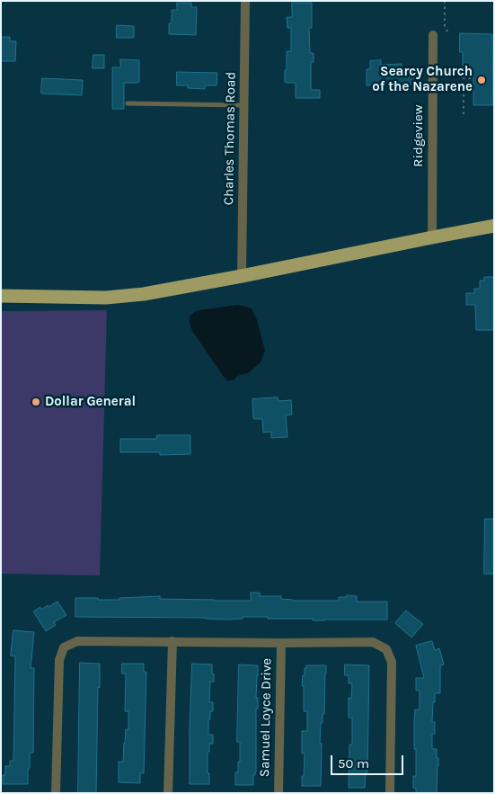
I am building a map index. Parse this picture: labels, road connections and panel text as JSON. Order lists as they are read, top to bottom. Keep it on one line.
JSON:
{"streets":{"street":["Ridgeview","Charles Thomas Road","Samuel Loyce Drive"]},"places":["Searcy Church of the Nazarene","Dollar General"],"scale_bar":"50 m"}
